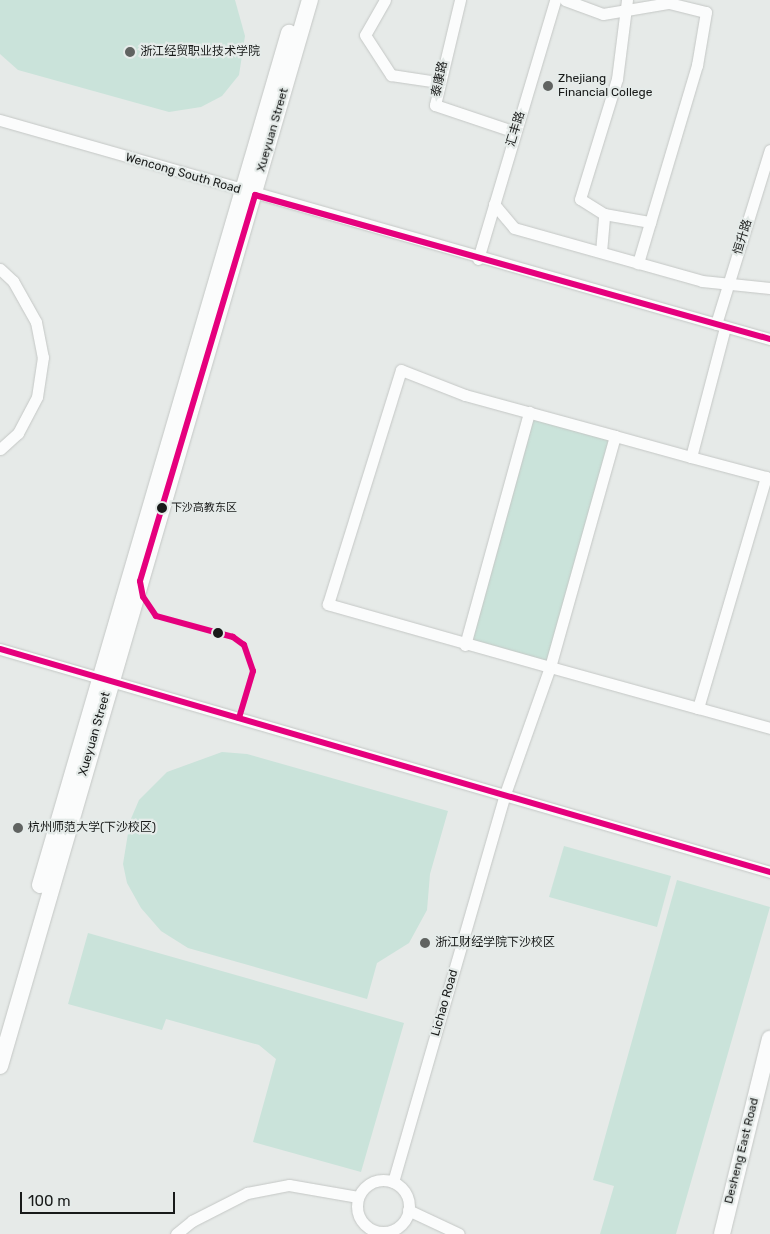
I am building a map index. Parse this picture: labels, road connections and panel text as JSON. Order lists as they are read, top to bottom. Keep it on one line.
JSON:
{"streets":{"main road":["Xueyuan Street","Desheng East Road"],"street":["泰康路","汇丰路","Wencong South Road","恒升路","Lichao Road"]},"crossings":[["泰康路","汇丰路"],["汇丰路","Wencong South Road"],["Xueyuan Street","Wencong South Road"],["Wencong South Road","恒升路"]],"places":["浙江经贸职业技术学院","Zhejiang Financial College","下沙高教东区","杭州师范大学(下沙校区)","浙江财经学院下沙校区"],"scale_bar":"100 m"}
